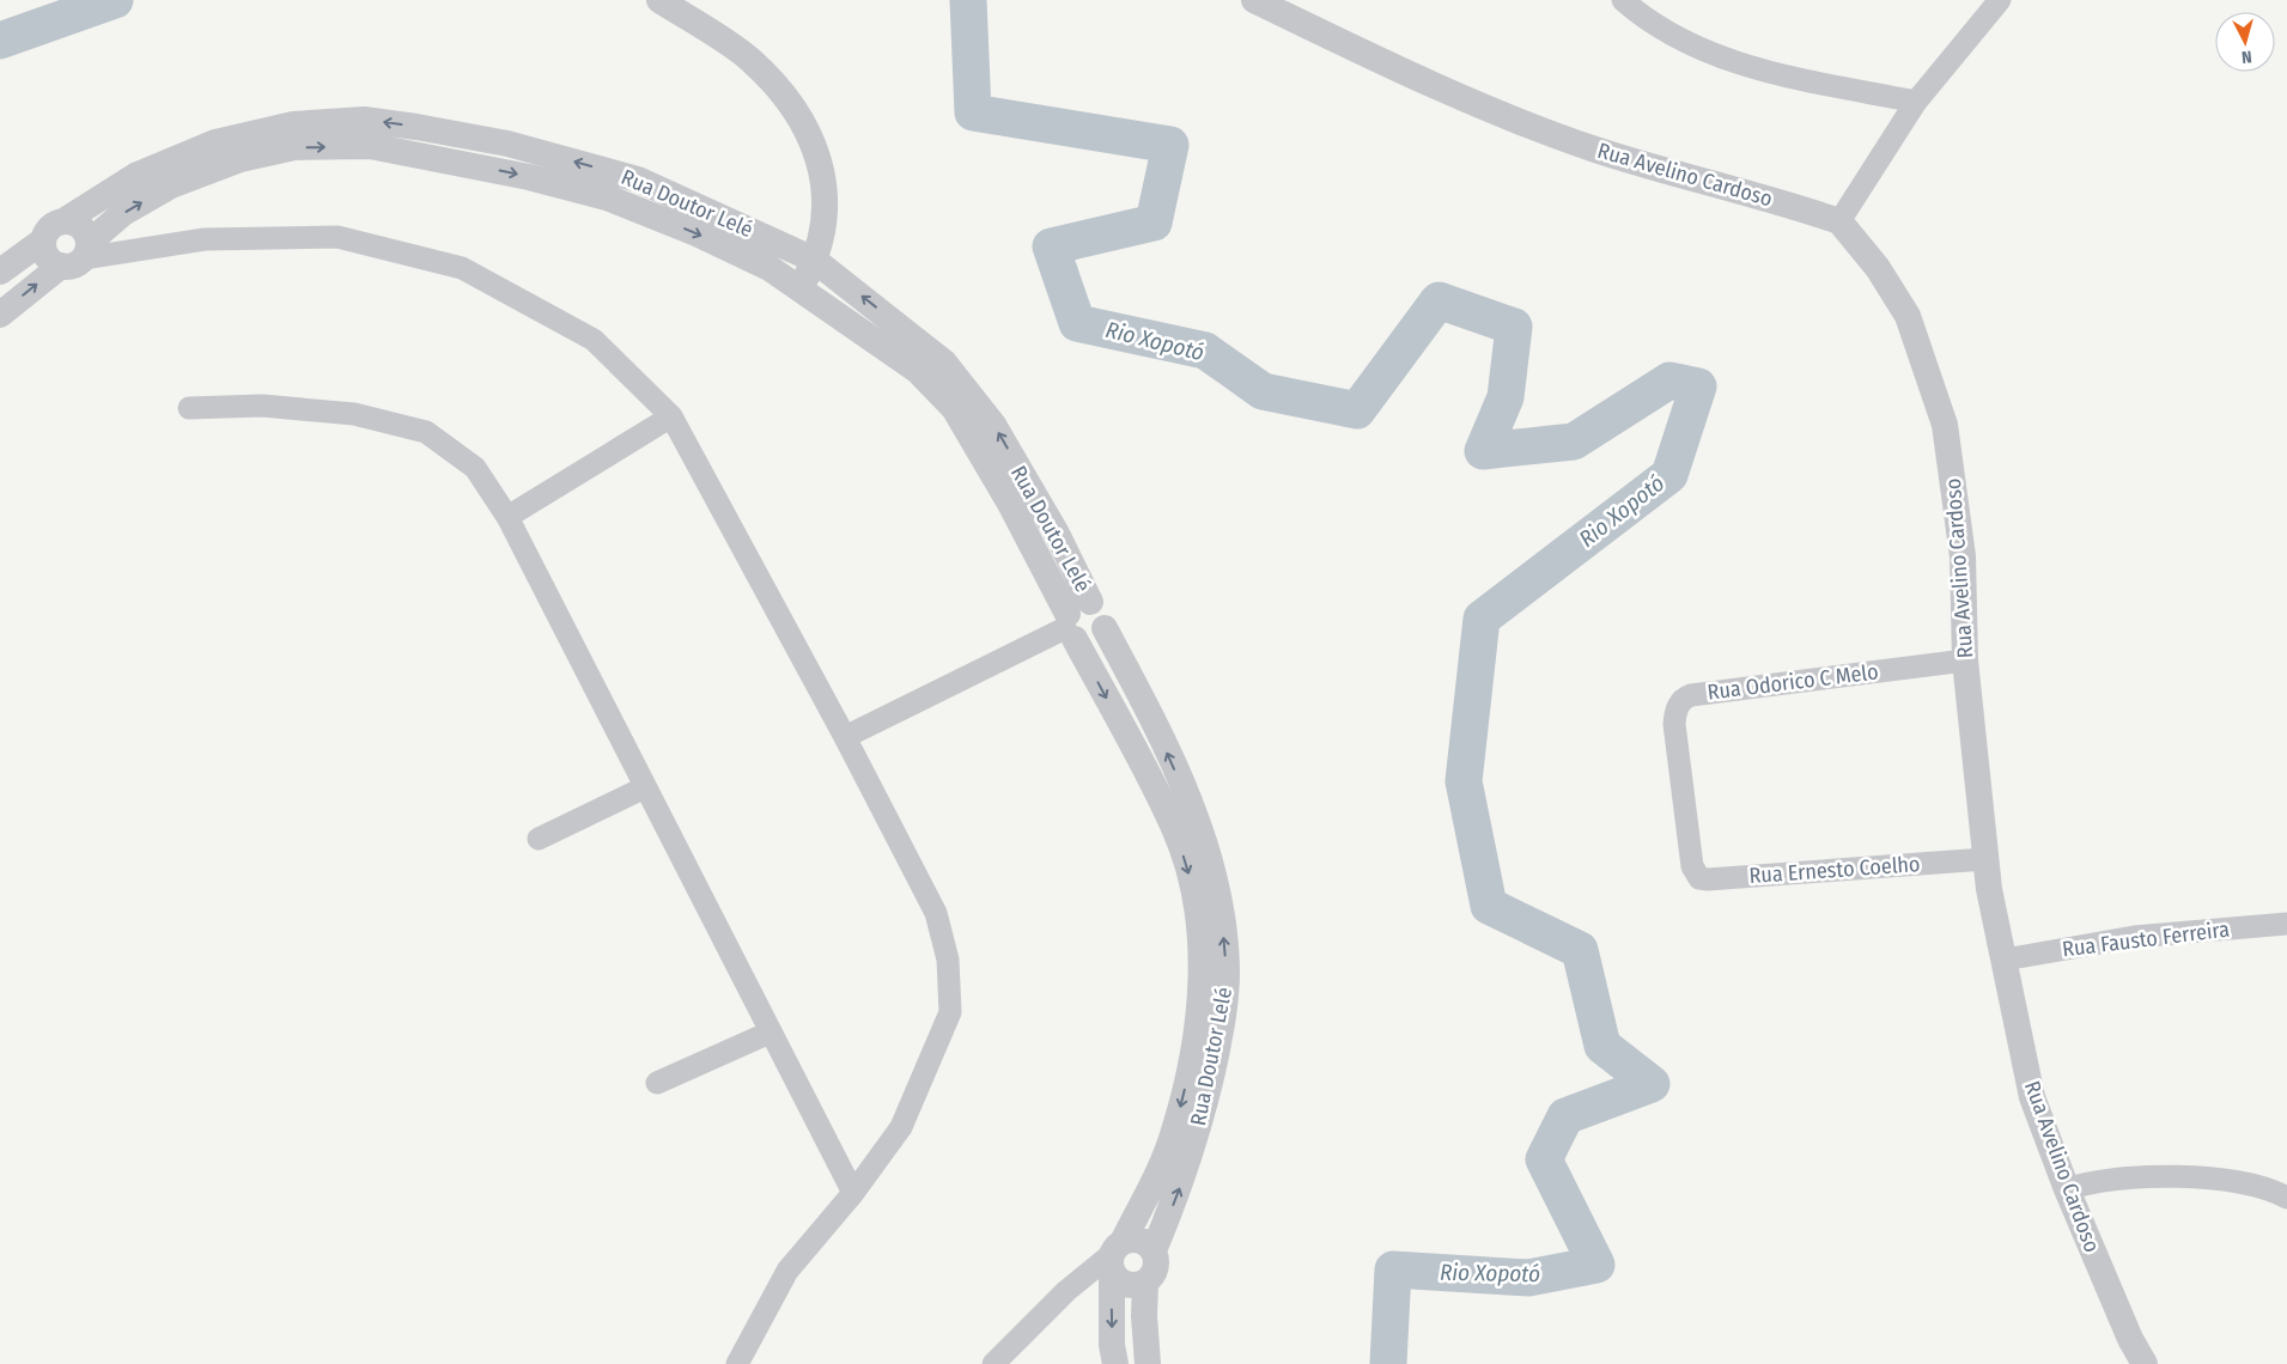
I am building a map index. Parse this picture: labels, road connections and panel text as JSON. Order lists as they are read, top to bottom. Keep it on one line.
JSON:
{"streets":{"street":["Rua Avelino Cardoso","Rua Doutor Lelé","Rua Odorico C Melo","Rua Ernesto Coelho","Rua Fausto Ferreira"]},"crossings":[["Rua Avelino Cardoso","Rua Odorico C Melo"],["Rua Avelino Cardoso","Rua Ernesto Coelho"],["Rua Avelino Cardoso","Rua Fausto Ferreira"],["Rua Odorico C Melo","Rua Ernesto Coelho"]],"water":["Rio Xopotó"],"north":"bottom"}
